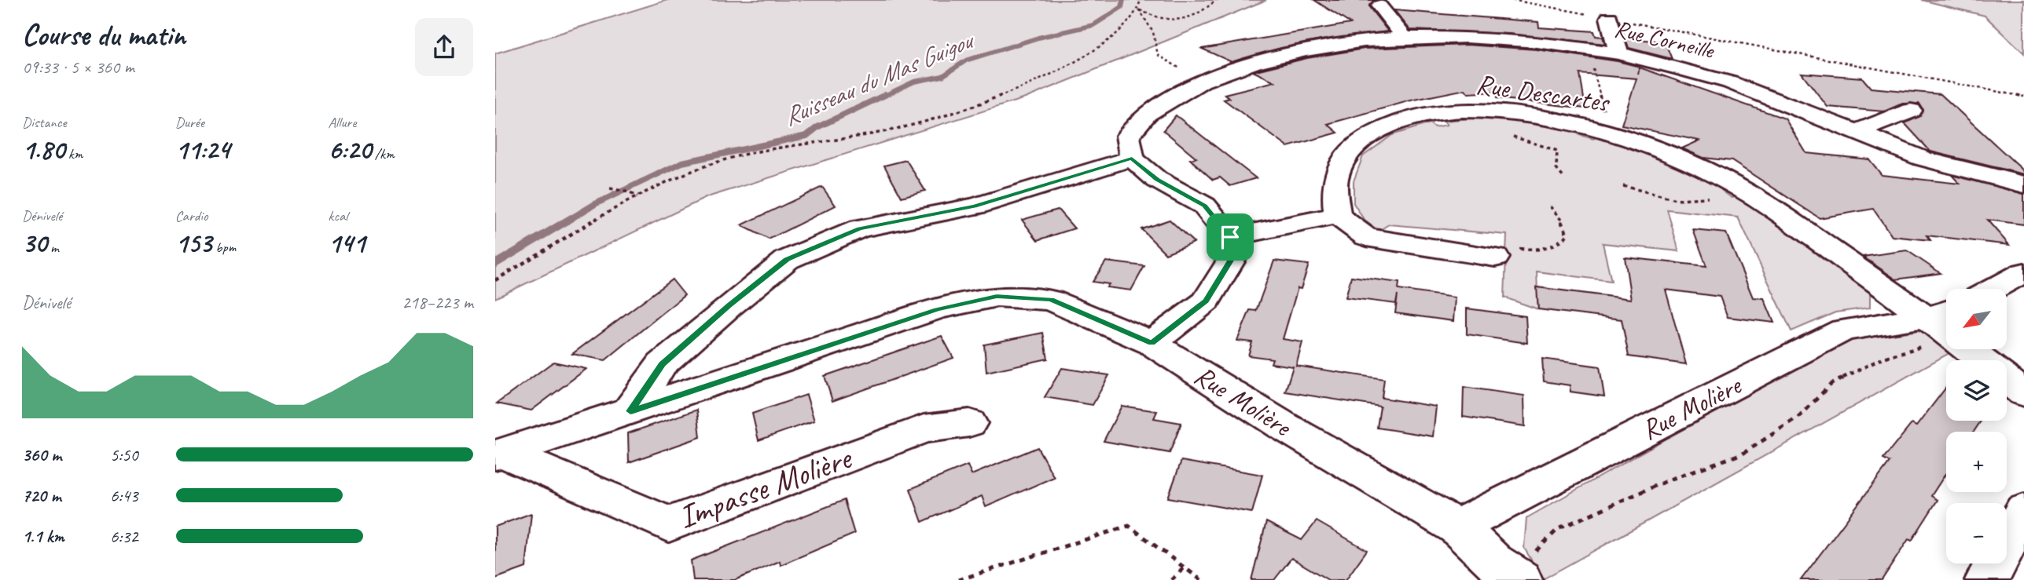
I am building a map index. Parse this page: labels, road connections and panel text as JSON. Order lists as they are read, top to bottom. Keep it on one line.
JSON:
{"streets":{"street":["Rue Corneille","Rue Descartes","Rue Molière","Impasse Molière"]},"crossings":[["Rue Descartes","Rue Molière"],["Rue Molière","Impasse Molière"]],"water":["Ruisseau du Mas Guigou"],"north":"bottom left","page":{"heading":["Course du matin","09:33 · 5 × 360 m"],"stats":[["Distance","1.80 km"],["Durée","11:24"],["Allure","6:20 /km"],["Dénivelé","30 m"],["Cardio","153 bpm"],["kcal","141"]],"chart":["Dénivelé","218–223 m"],"map_buttons":["+","−"],"list":[{"name":"360 m","note":"5:50"},{"name":"720 m","note":"6:43"},{"name":"1.1 km","note":"6:32"}]}}
